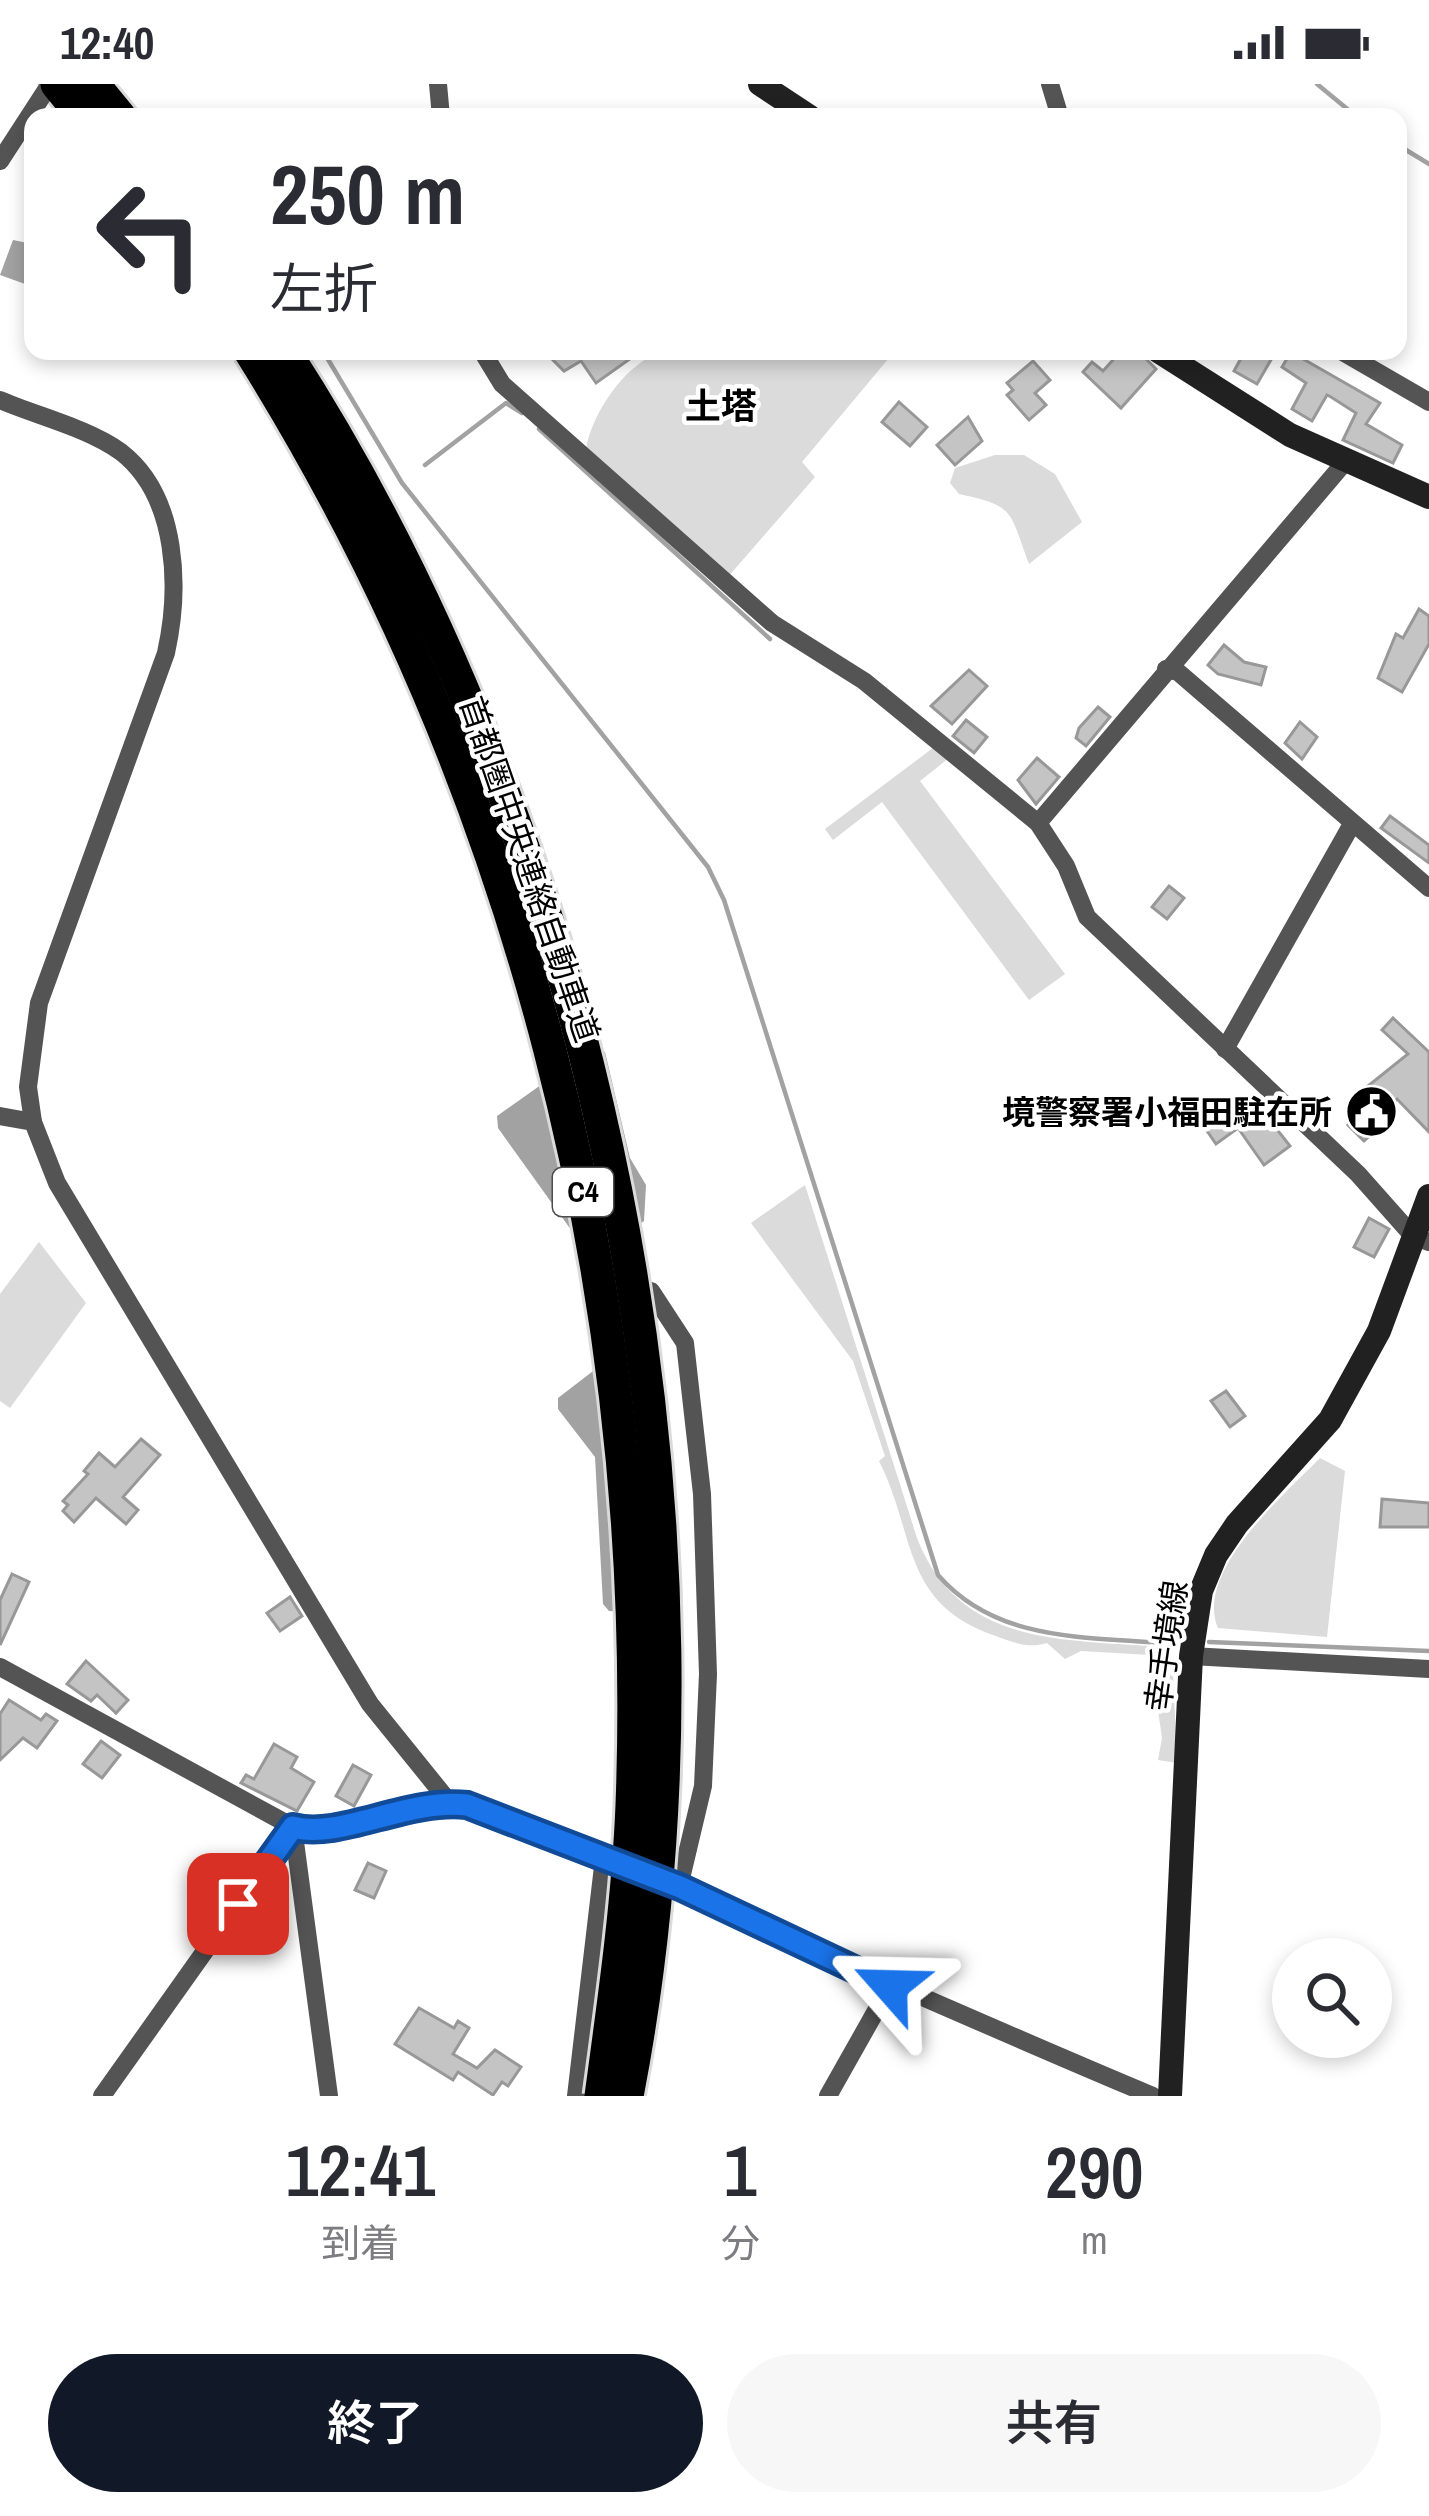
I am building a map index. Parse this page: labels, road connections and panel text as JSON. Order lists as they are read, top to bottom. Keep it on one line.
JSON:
{"streets":{"highway":["首都圏中央連絡自動車道","C4"],"main road":["幸手境線"]},"districts":["土塔"],"places":{"public building":["境警察署小福田駐在所"]},"page":{"status":"12:40","turn":["250 m","左折"],"eta":["12:41","到着","1","分","290","m"],"buttons":["終了","共有"]}}
